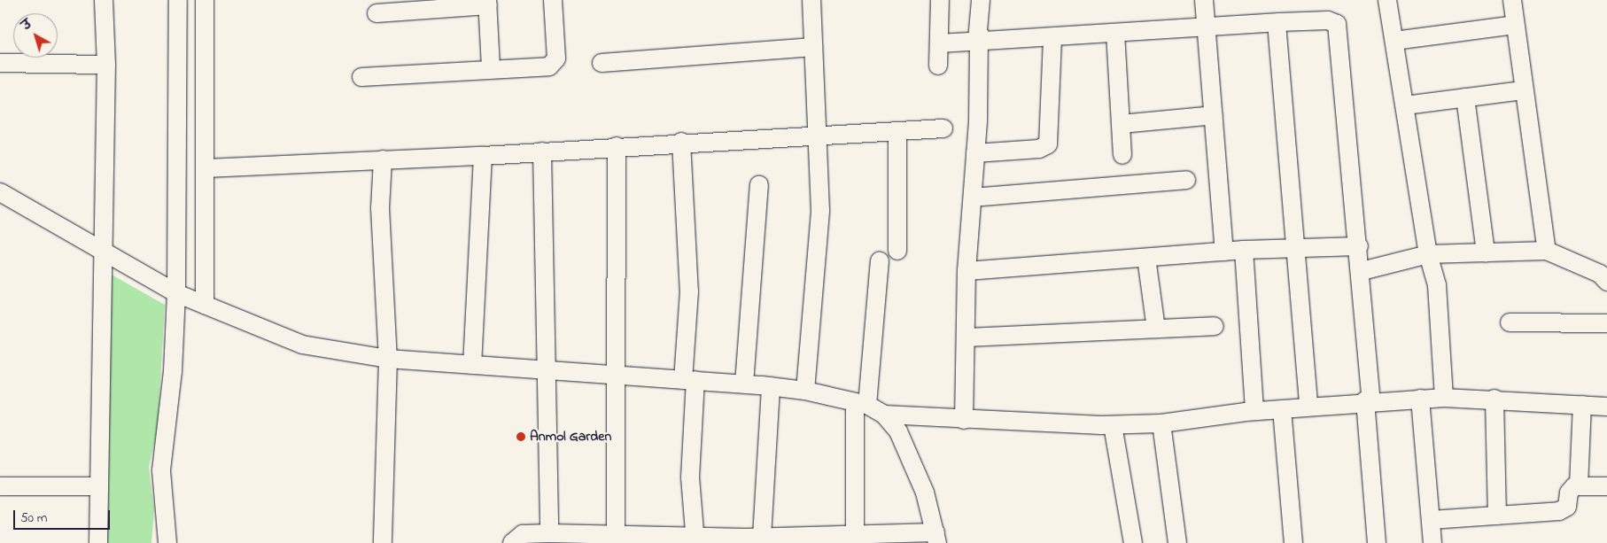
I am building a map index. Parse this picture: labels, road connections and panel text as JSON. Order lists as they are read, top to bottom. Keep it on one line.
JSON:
{"places":["Anmol Garden"],"scale_bar":"50 m","north":"top left"}
